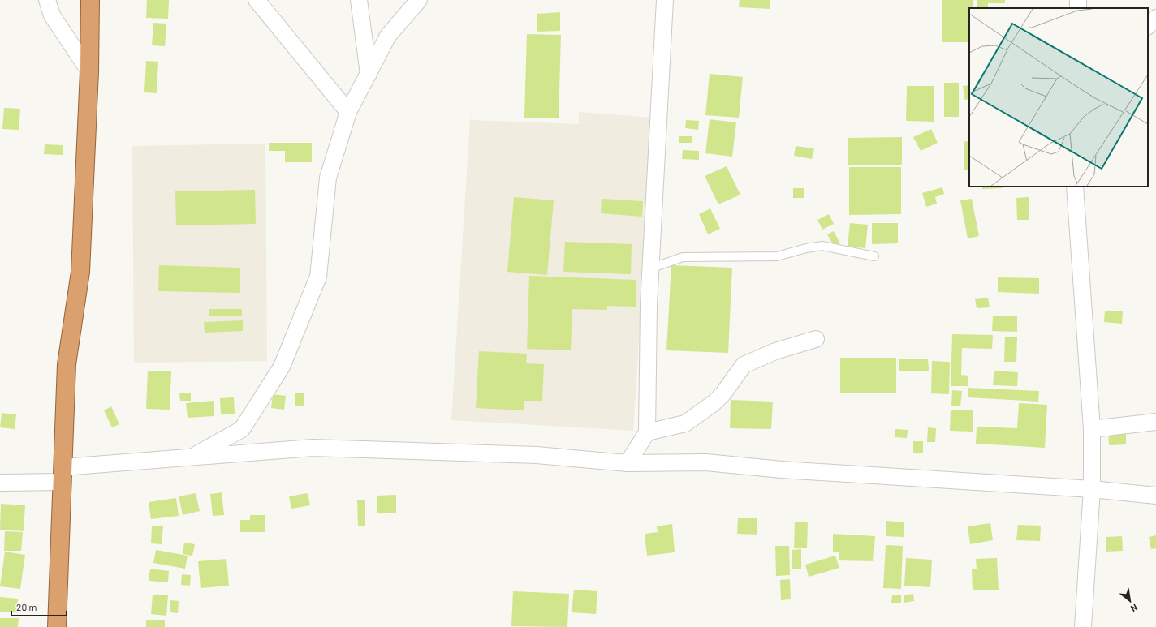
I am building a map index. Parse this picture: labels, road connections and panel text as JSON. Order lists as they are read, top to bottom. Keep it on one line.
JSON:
{"scale_bar":"20 m","north":"bottom right"}
